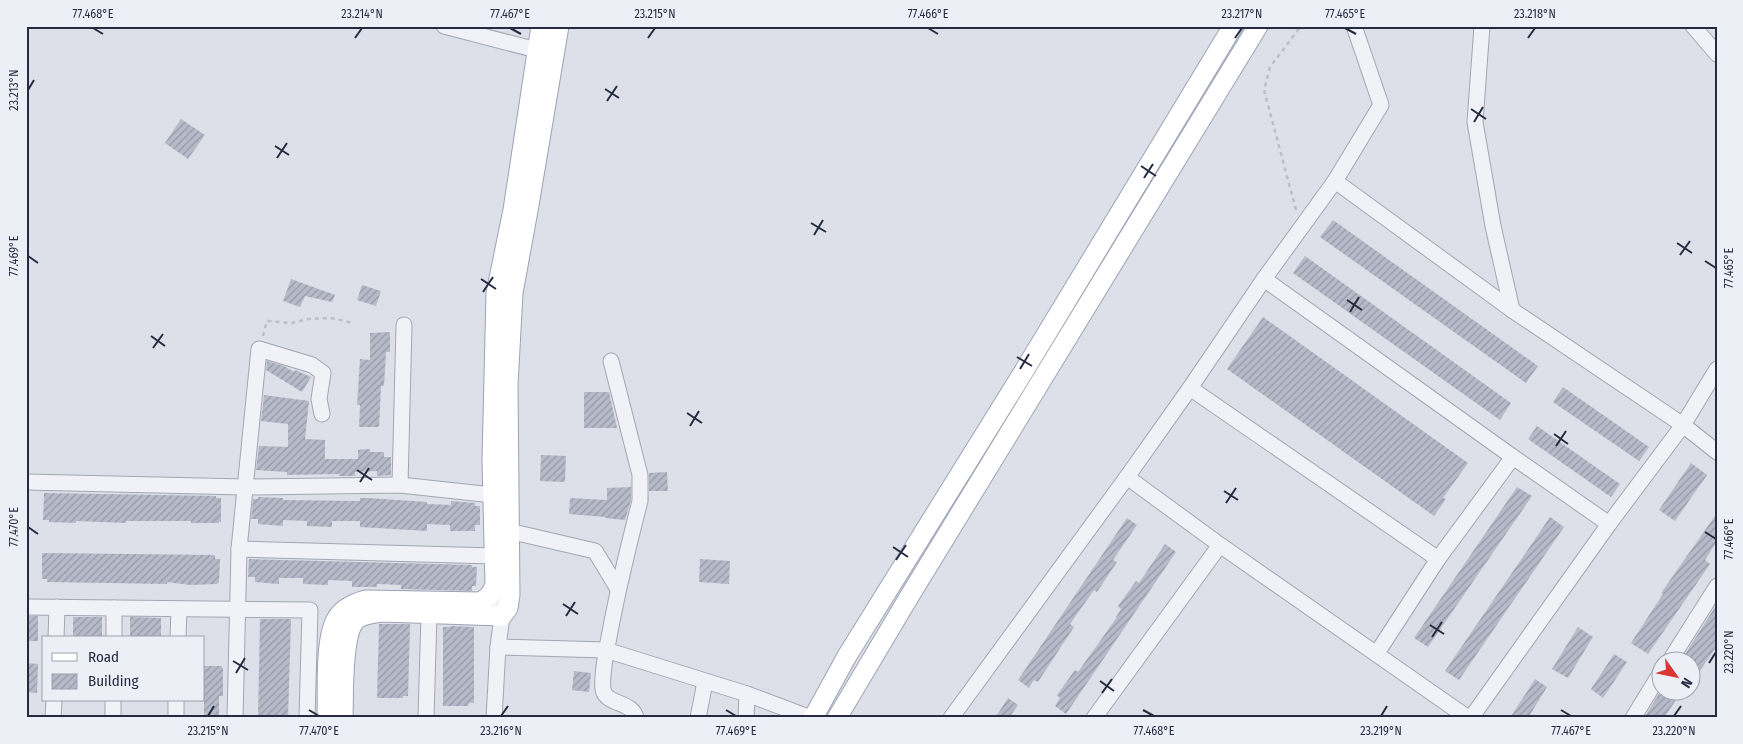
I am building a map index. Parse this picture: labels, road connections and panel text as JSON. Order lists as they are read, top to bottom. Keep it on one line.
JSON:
{"legend":["Road","Building"],"north":"bottom right","coordinates":["77.468°E","23.214°N","77.467°E","23.215°N","77.466°E","23.217°N","77.465°E","23.218°N","23.213°N","77.469°E","77.470°E","23.220°N","23.216°N","23.219°N"]}
